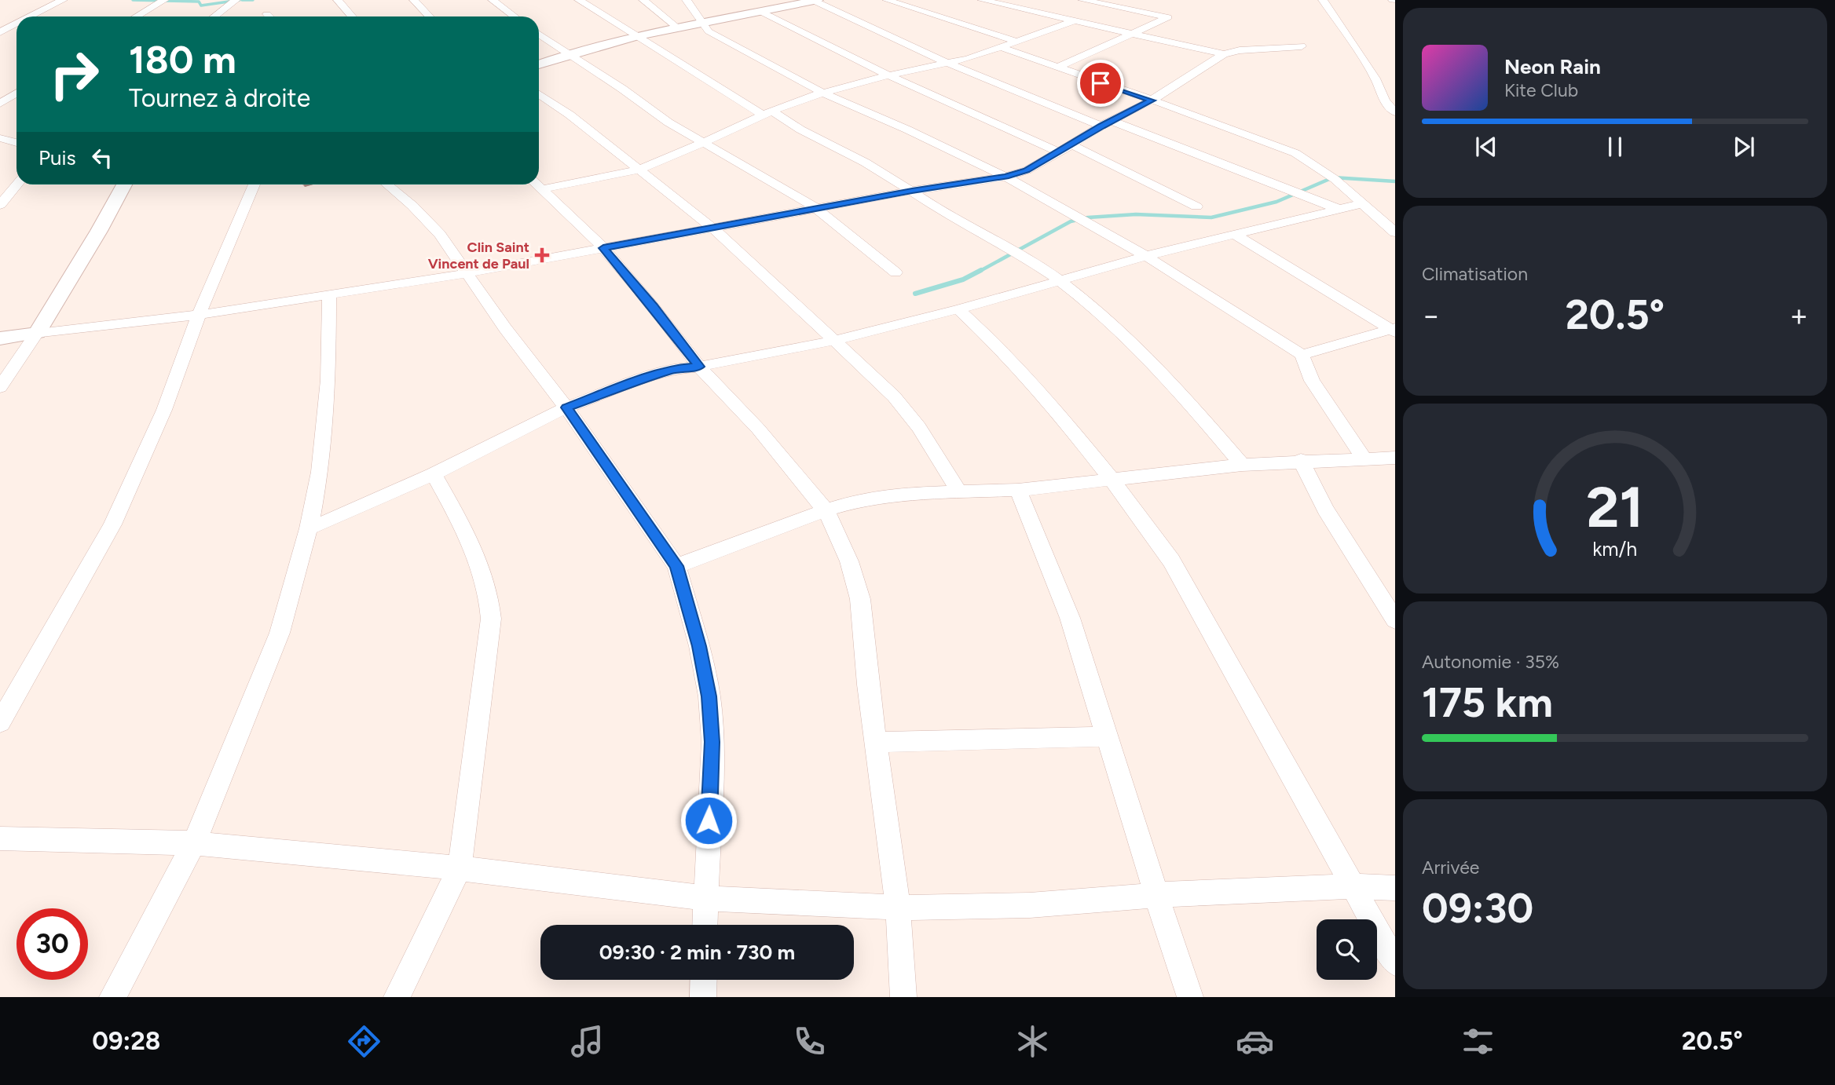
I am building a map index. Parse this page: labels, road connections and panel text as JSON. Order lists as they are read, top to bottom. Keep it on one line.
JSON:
{"places":{"health":["Clin Saint Vincent de Paul"]},"page":{"turn":["180 m","Tournez à droite"],"song":["Neon Rain","Kite Club"],"then":"Puis","tile":["Climatisation",["Autonomie · 35%","175 km"],["Arrivée","09:30"]],"heat":["−","20.5°","+"],"limit":"30","trip":"09:30 · 2 min · 730 m","tabs":["09:28","20.5°"],"gauge":["21","km/h"]}}
